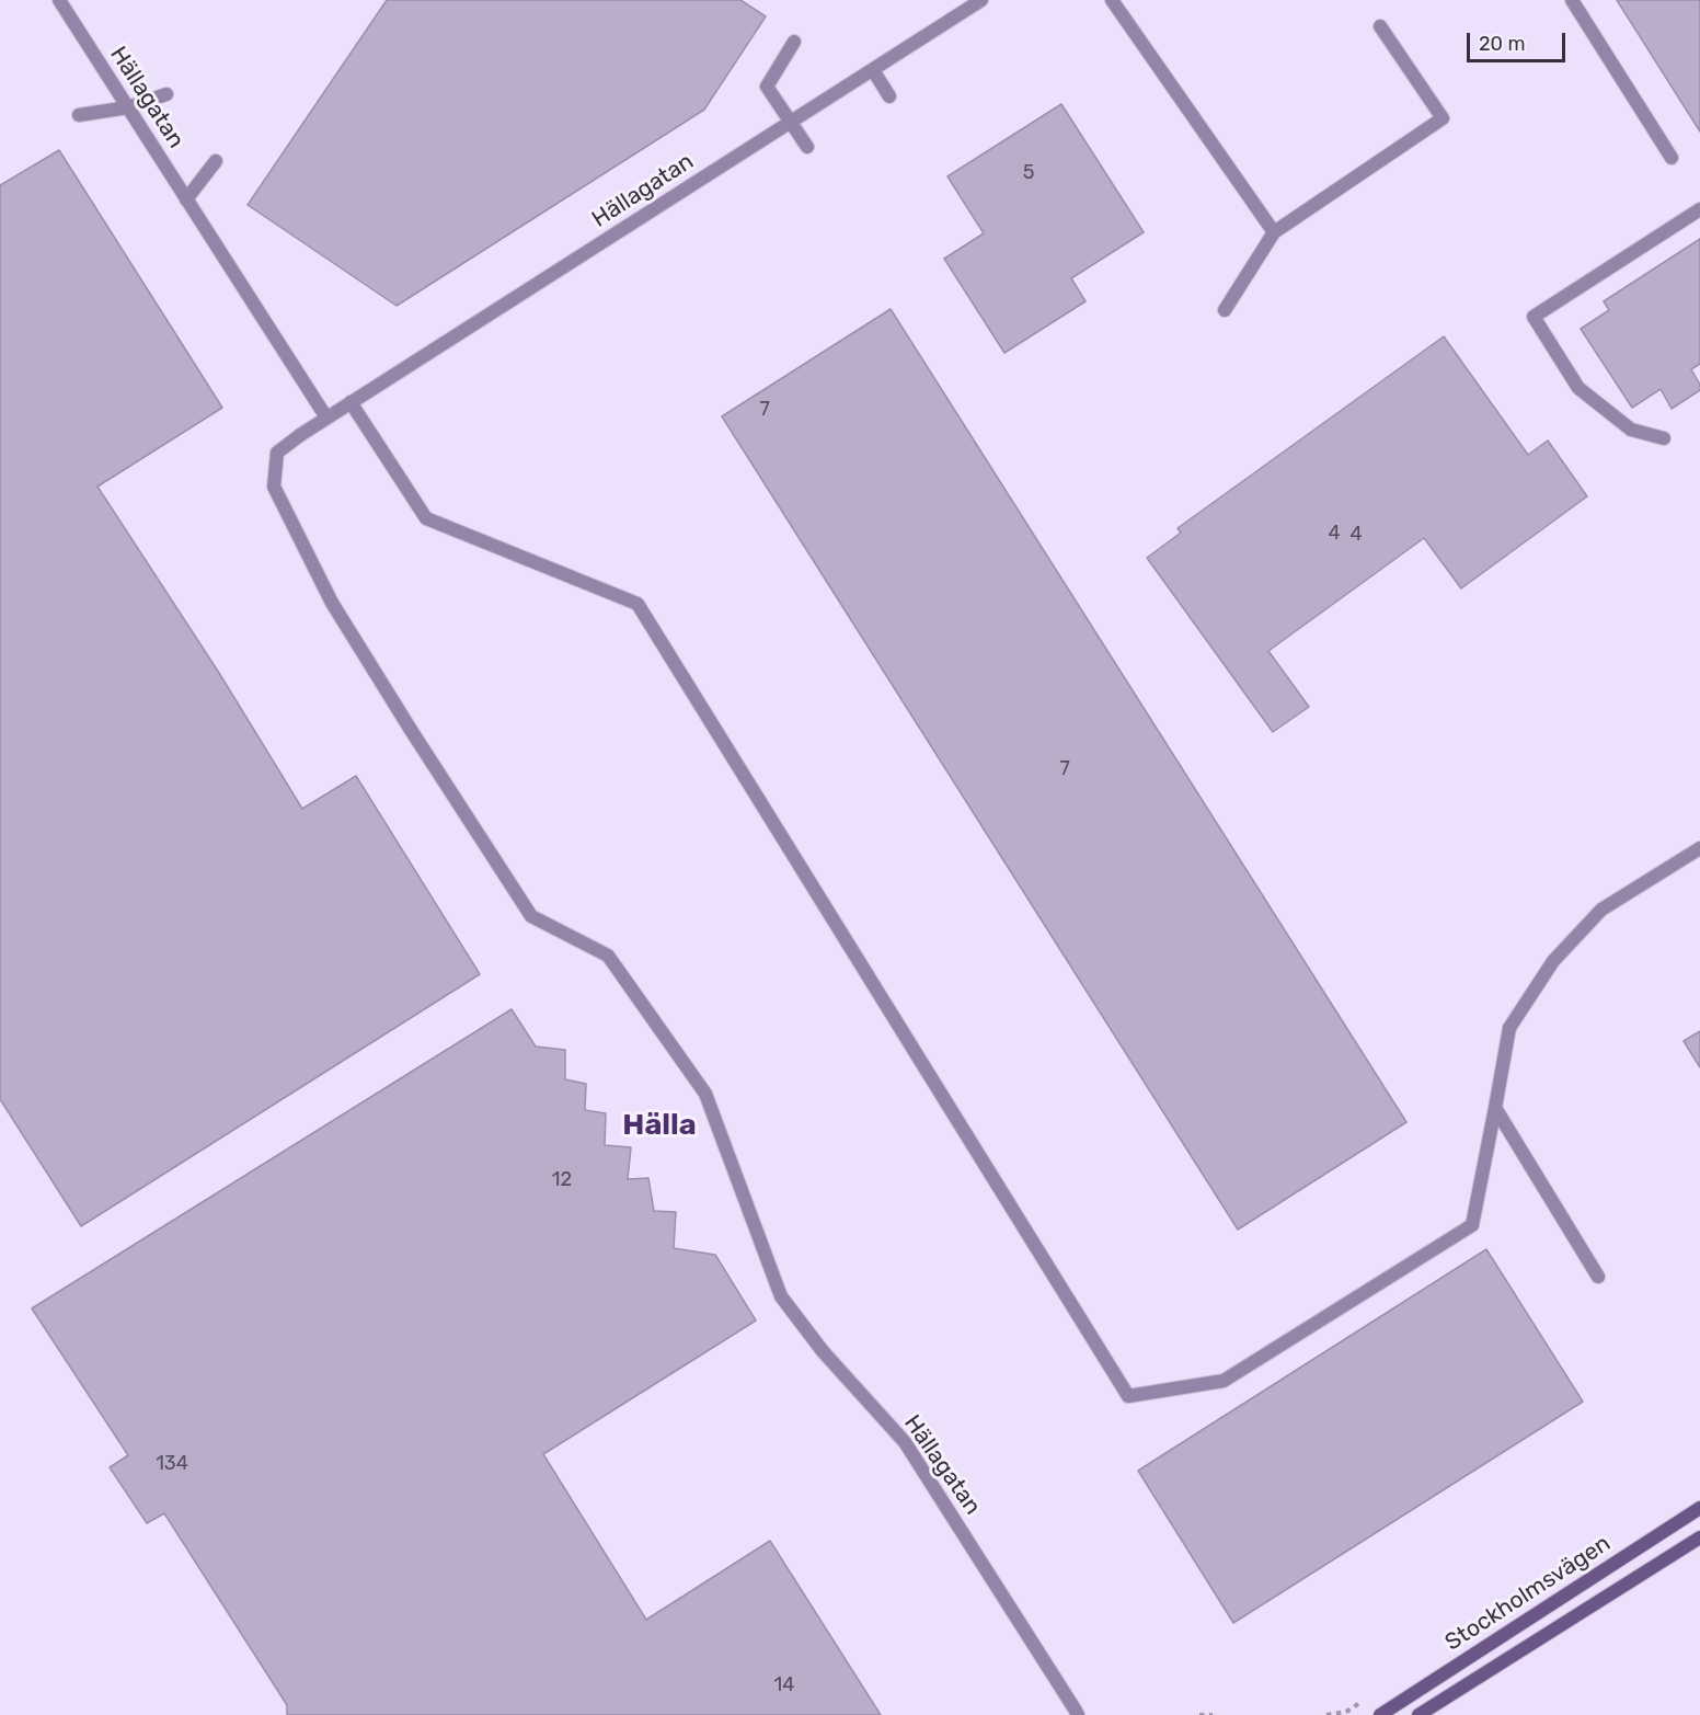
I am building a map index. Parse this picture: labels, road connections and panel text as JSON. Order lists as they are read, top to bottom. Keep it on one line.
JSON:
{"streets":{"main road":["Stockholmsvägen"],"street":["Hällagatan"]},"districts":["Hälla"],"house_numbers":["5","7","4","4","7","12","134","14"],"scale_bar":"20 m"}
